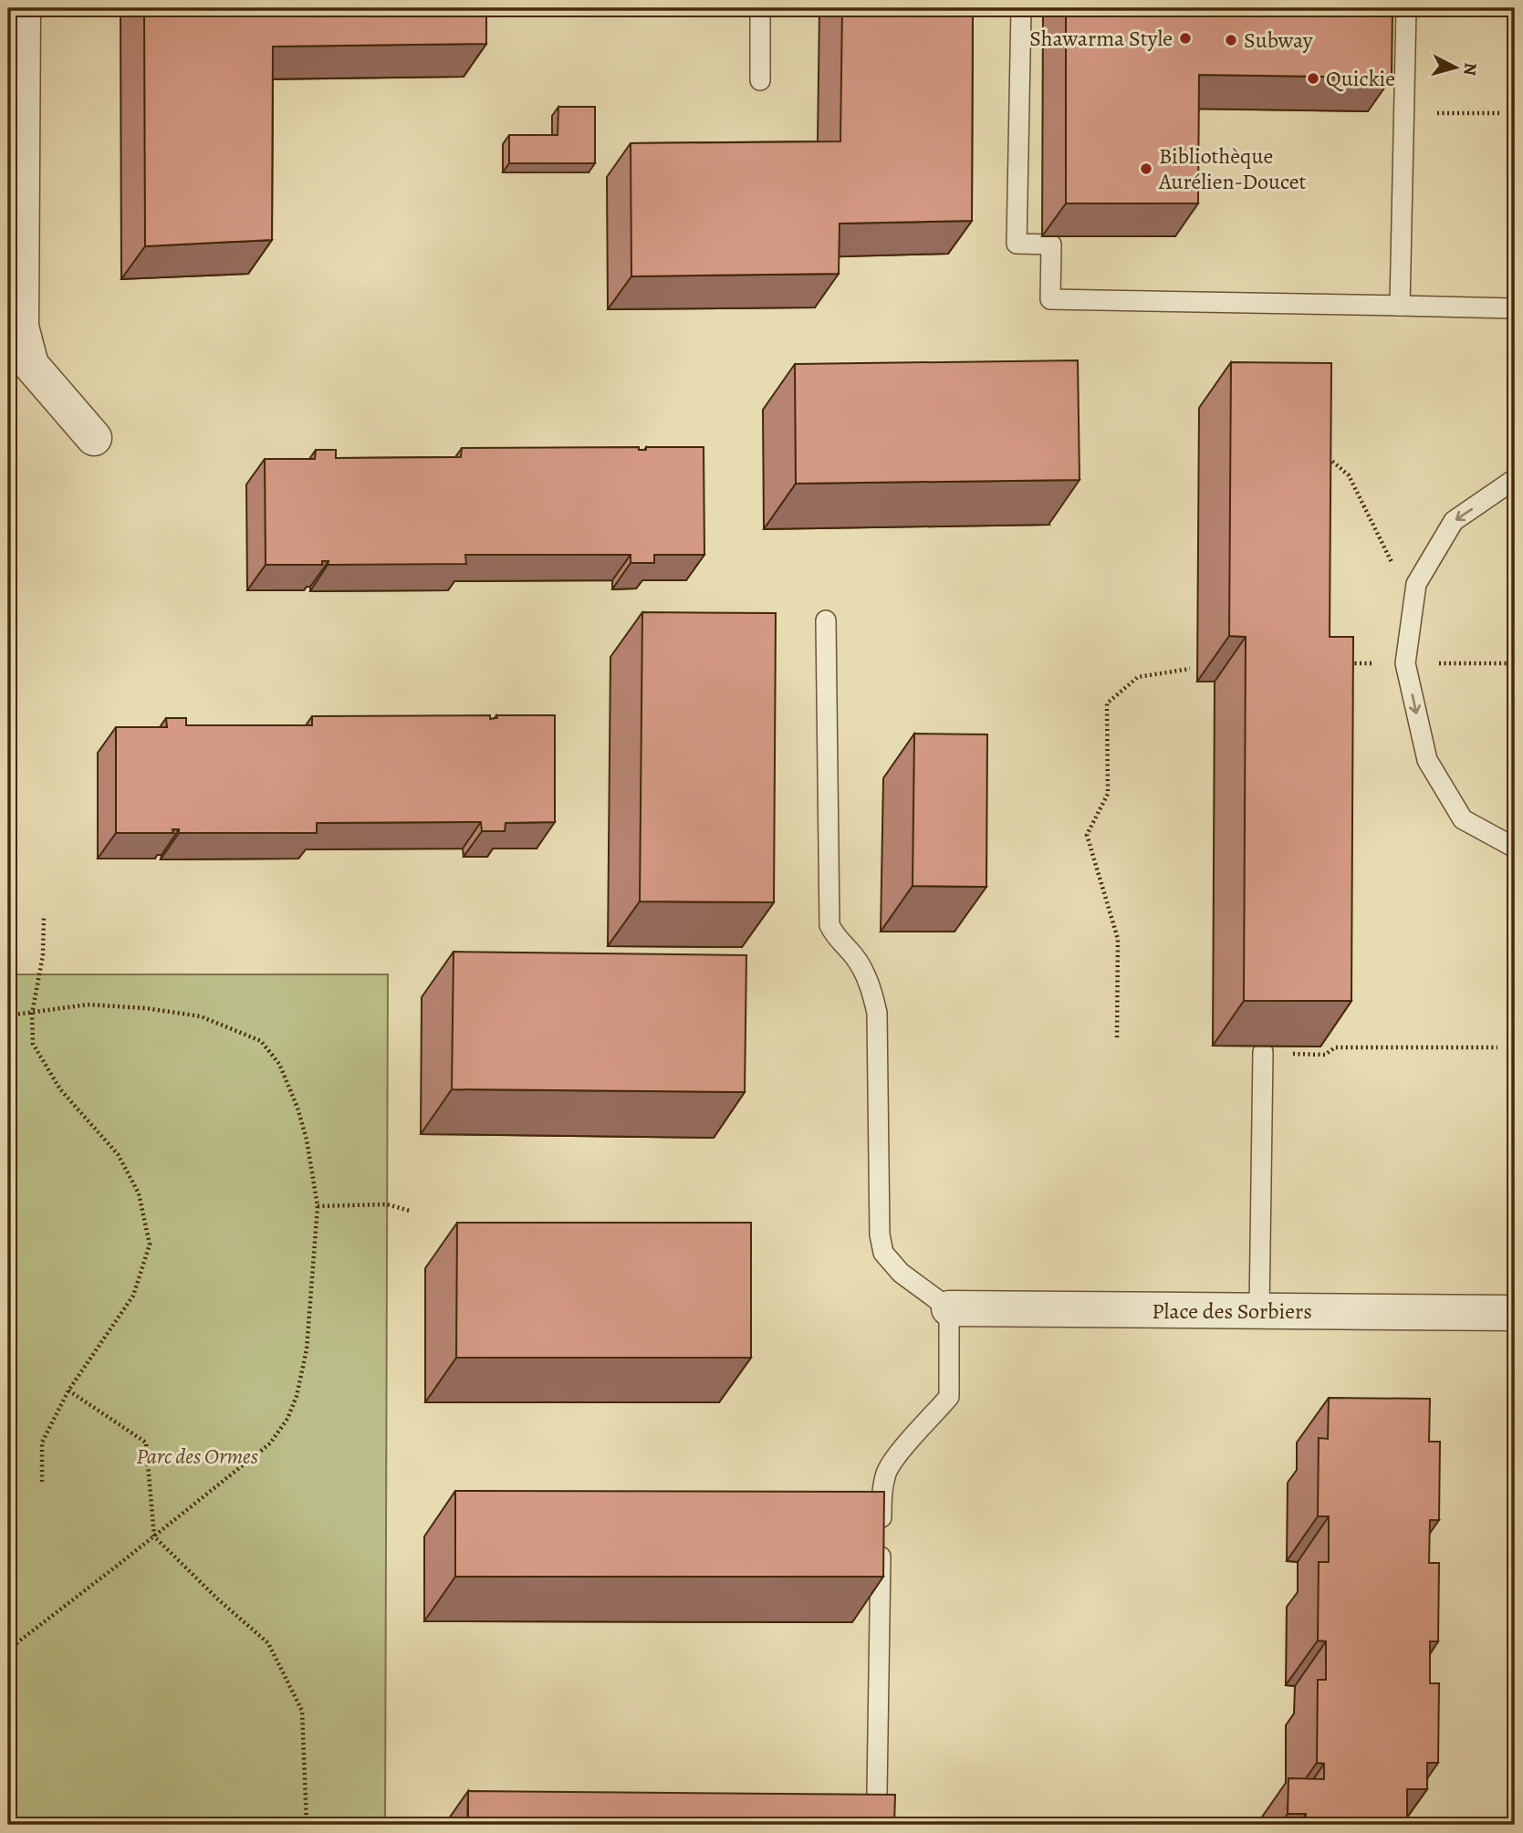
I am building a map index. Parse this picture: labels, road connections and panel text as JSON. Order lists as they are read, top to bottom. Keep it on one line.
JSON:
{"streets":{"street":["Place des Sorbiers"]},"parks":["Parc des Ormes"],"places":["Shawarma Style","Subway","Quickie","Bibliothèque Aurélien-Doucet"],"north":"right"}
